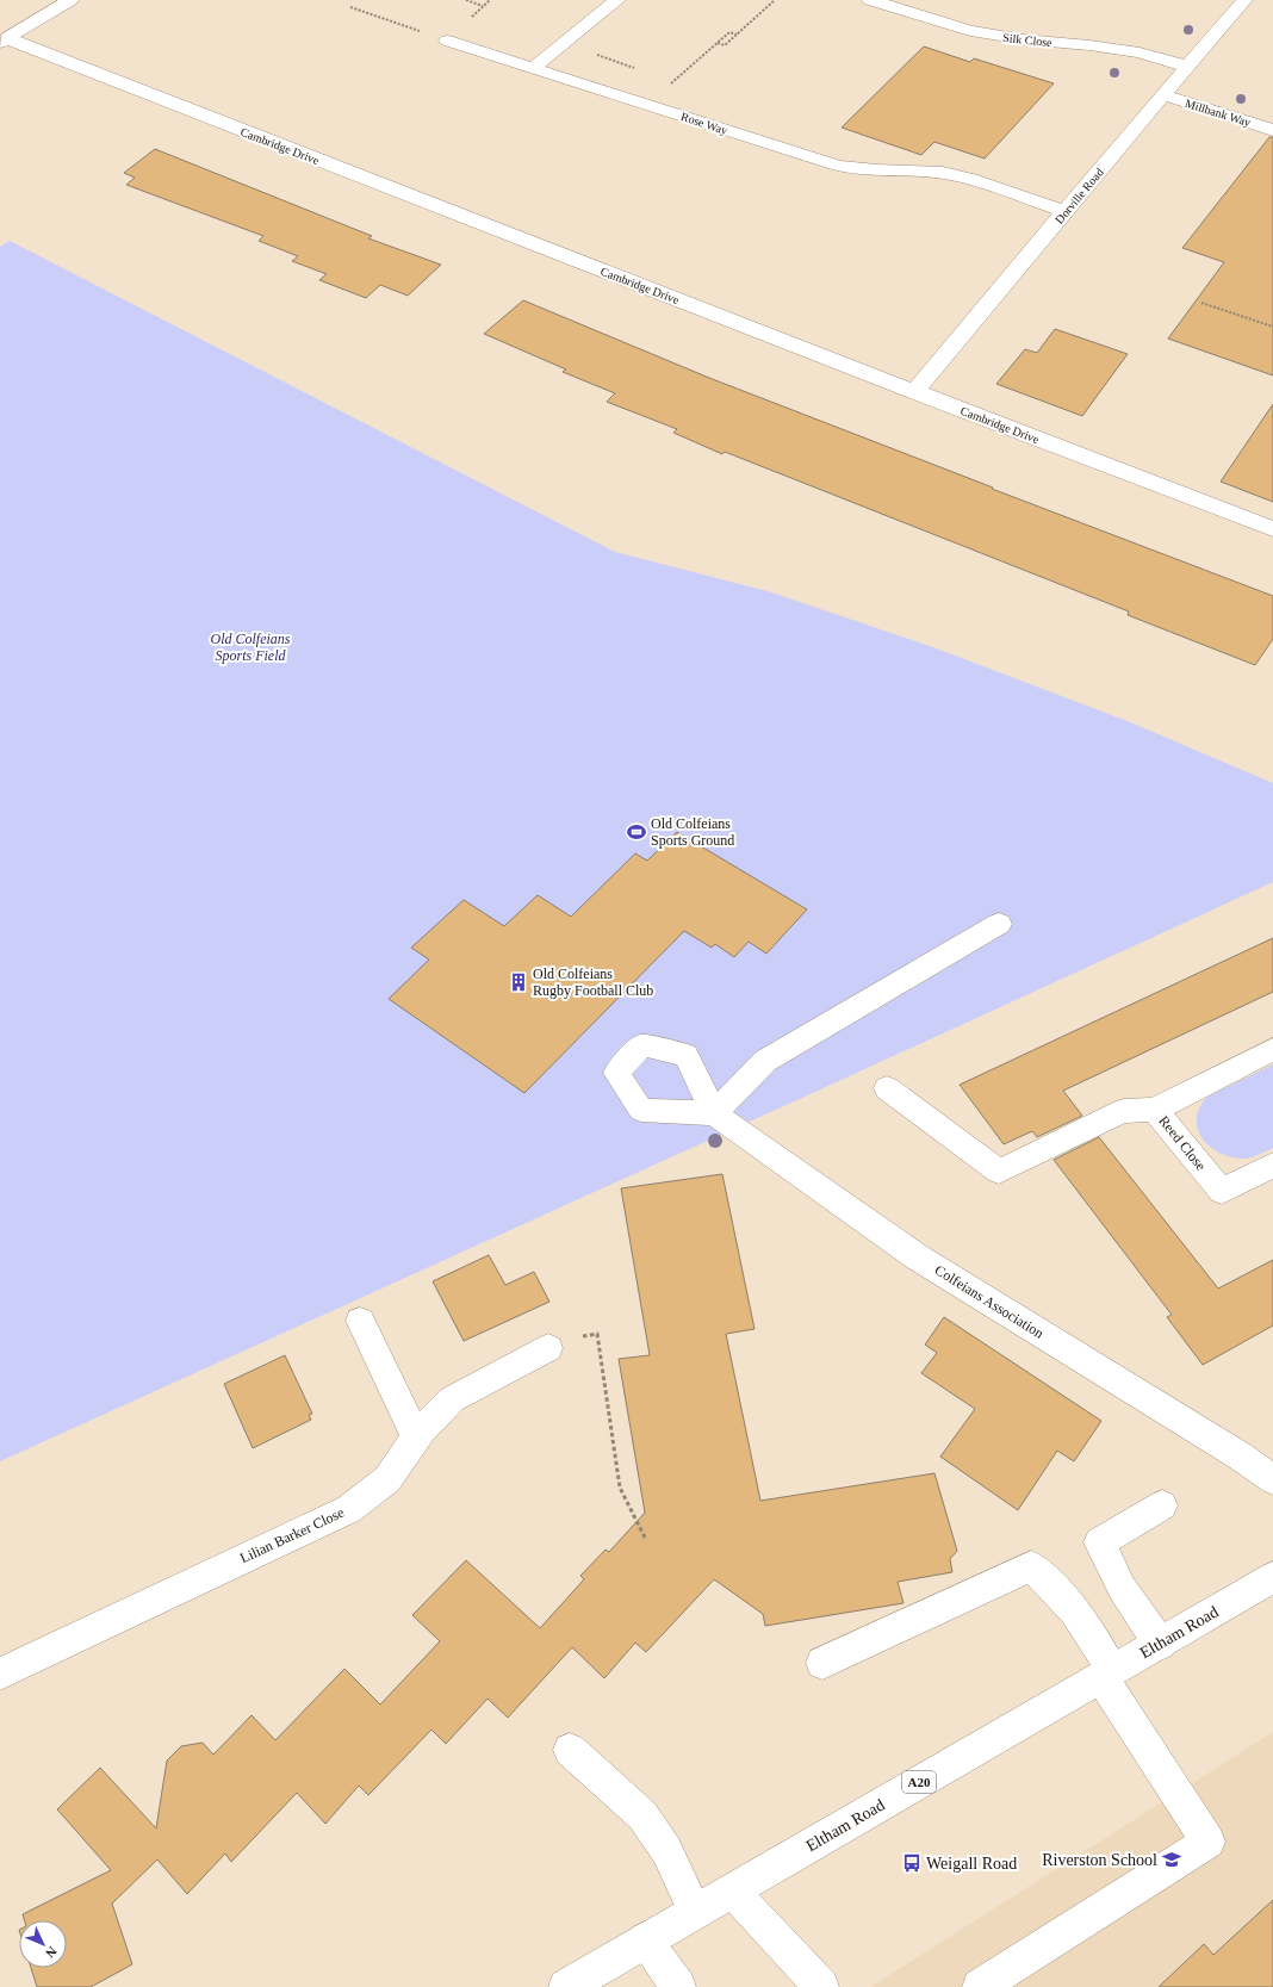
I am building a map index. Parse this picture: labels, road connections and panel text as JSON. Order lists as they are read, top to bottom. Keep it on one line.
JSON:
{"streets":{"main road":["Silk Close","Millbank Way","Rose Way","Cambridge Drive","Dorville Road","Reed Close","Colfeians Association","Lilian Barker Close","Eltham Road","A20"]},"crossings":[["Silk Close","Dorville Road"],["Millbank Way","Dorville Road"],["Rose Way","Dorville Road"],["Cambridge Drive","Dorville Road"]],"parks":["Old Colfeians Sports Field"],"places":{"sports":["Old Colfeians Sports Ground"],"building":["Old Colfeians Rugby Football Club"],"school or university":["Riverston School"],"bus stop":["Weigall Road"]},"north":"bottom right"}
